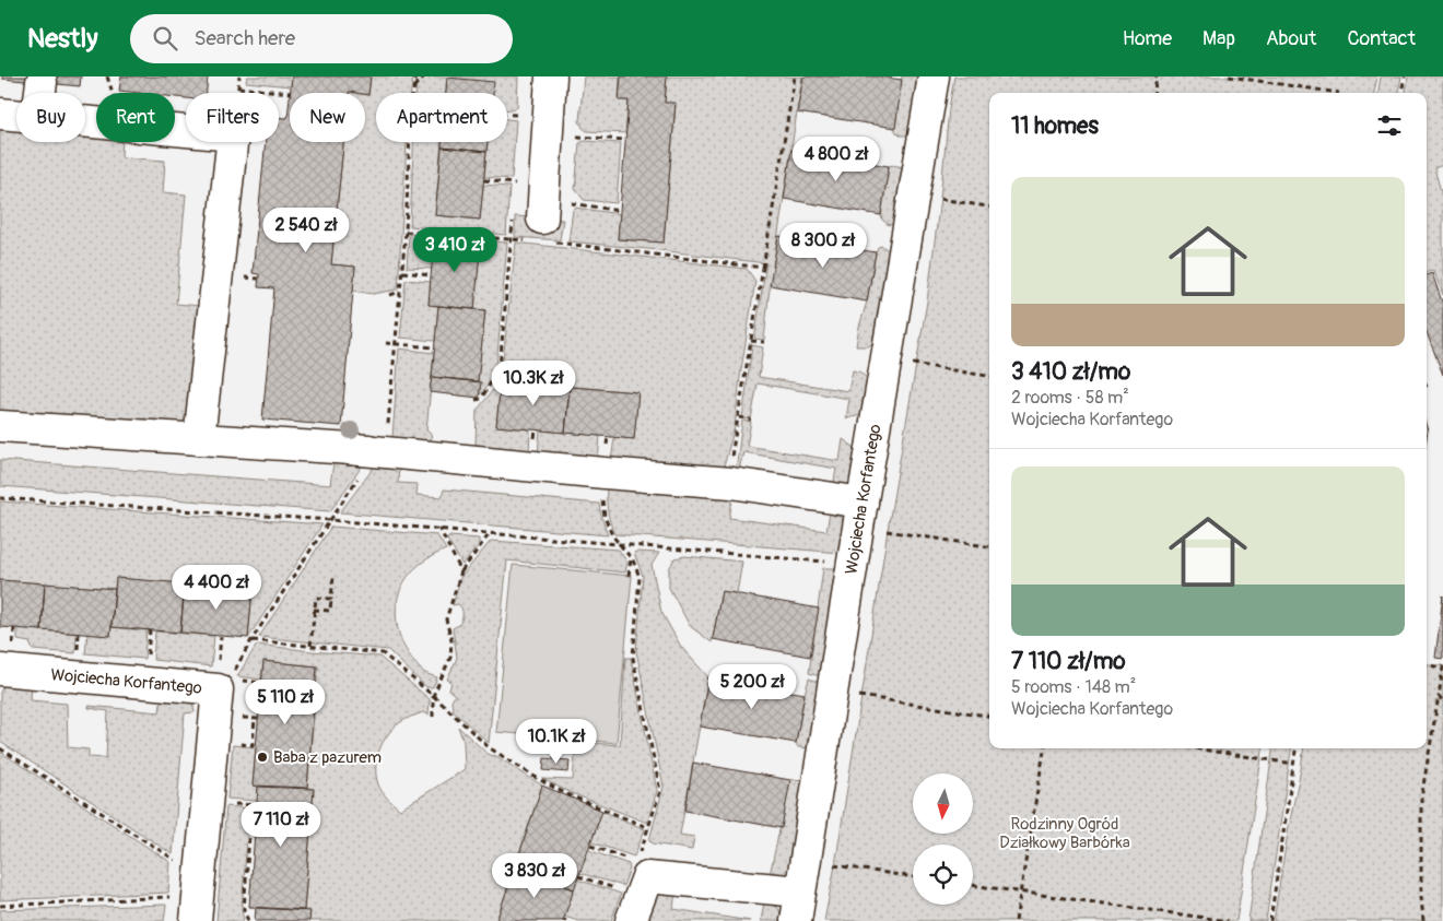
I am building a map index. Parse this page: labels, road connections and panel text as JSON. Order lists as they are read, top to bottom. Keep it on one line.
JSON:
{"streets":{"street":["Wojciecha Korfantego"]},"parks":["Rodzinny Ogród Działkowy Barbórka"],"places":["Baba z pazurem"],"north":"bottom","page":{"header":"Nestly","search":"Search here","nav":["Home","Map","About","Contact"],"chip":["Buy","Rent","Filters","New","Apartment"],"heading":"11 homes","price":["4 800 zł","2 540 zł","8 300 zł","3 410 zł","10.3K zł","4 400 zł","5 200 zł","5 110 zł","10.1K zł","7 110 zł","3 830 zł"],"list":[{"name":"3 410 zł/mo","note":"2 rooms · 58 m² · Wojciecha Korfantego"},{"name":"7 110 zł/mo","note":"5 rooms · 148 m² · Wojciecha Korfantego"}]}}
